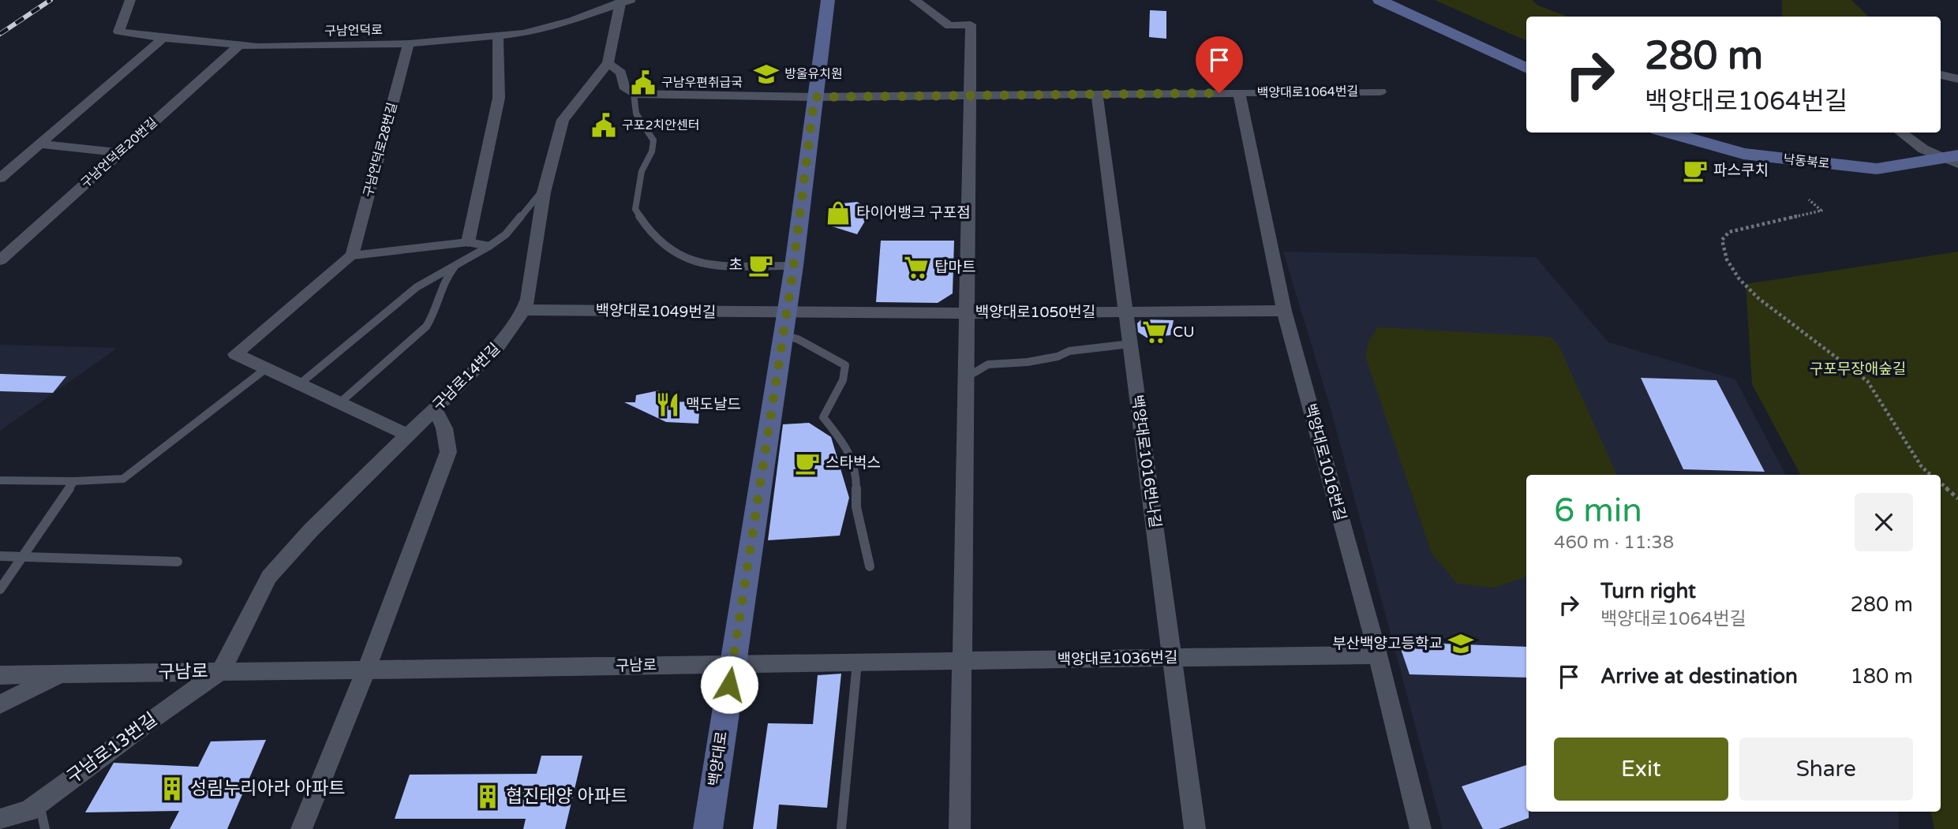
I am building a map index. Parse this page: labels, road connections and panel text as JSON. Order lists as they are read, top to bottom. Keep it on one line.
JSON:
{"streets":{"main road":["낙동북로","백양대로"],"street":["구남언덕로","백양대로1064번길","구남언덕로28번길","구남언덕로20번길","백양대로1049번길","백양대로1050번길","구남로14번길","백양대로1016번나길","백양대로1016번길","백양대로1036번길","구남로","구남로13번길"]},"crossings":[["구남언덕로","구남언덕로28번길"],["구남언덕로","구남언덕로20번길"],["구남언덕로","구남로14번길"],["백양대로1064번길","백양대로1016번나길"],["백양대로1064번길","백양대로1016번길"],["백양대로1064번길","백양대로"],["백양대로1049번길","백양대로1050번길"],["백양대로1049번길","구남로14번길"],["백양대로1049번길","백양대로"],["백양대로1050번길","백양대로1016번나길"],["백양대로1050번길","백양대로1016번길"],["백양대로1050번길","백양대로"],["구남로14번길","구남로"],["구남로14번길","구남로13번길"],["백양대로1016번나길","백양대로1036번길"],["백양대로1016번길","백양대로1036번길"],["백양대로1036번길","구남로"],["백양대로1036번길","백양대로"],["구남로","구남로13번길"]],"parks":["구포무장애숲길"],"places":{"school or university":["방울유치원","부산백양고등학교"],"public building":["구남우편취급국","구포2치안센터"],"cafe":["파스쿠치","초","스타벅스"],"shop":["타이어뱅크 구포점"],"supermarket":["탑마트","CU"],"restaurant":["맥도날드"],"building":["성림누리아라 아파트","협진태양 아파트"]},"page":{"turn":["280 m","백양대로1064번길"],"heading":["6 min","460 m · 11:38"],"list":[{"name":"Turn right","note":"백양대로1064번길","value":"280 m"},{"name":"Arrive at destination","value":"180 m"}],"buttons":["Exit","Share"]}}
